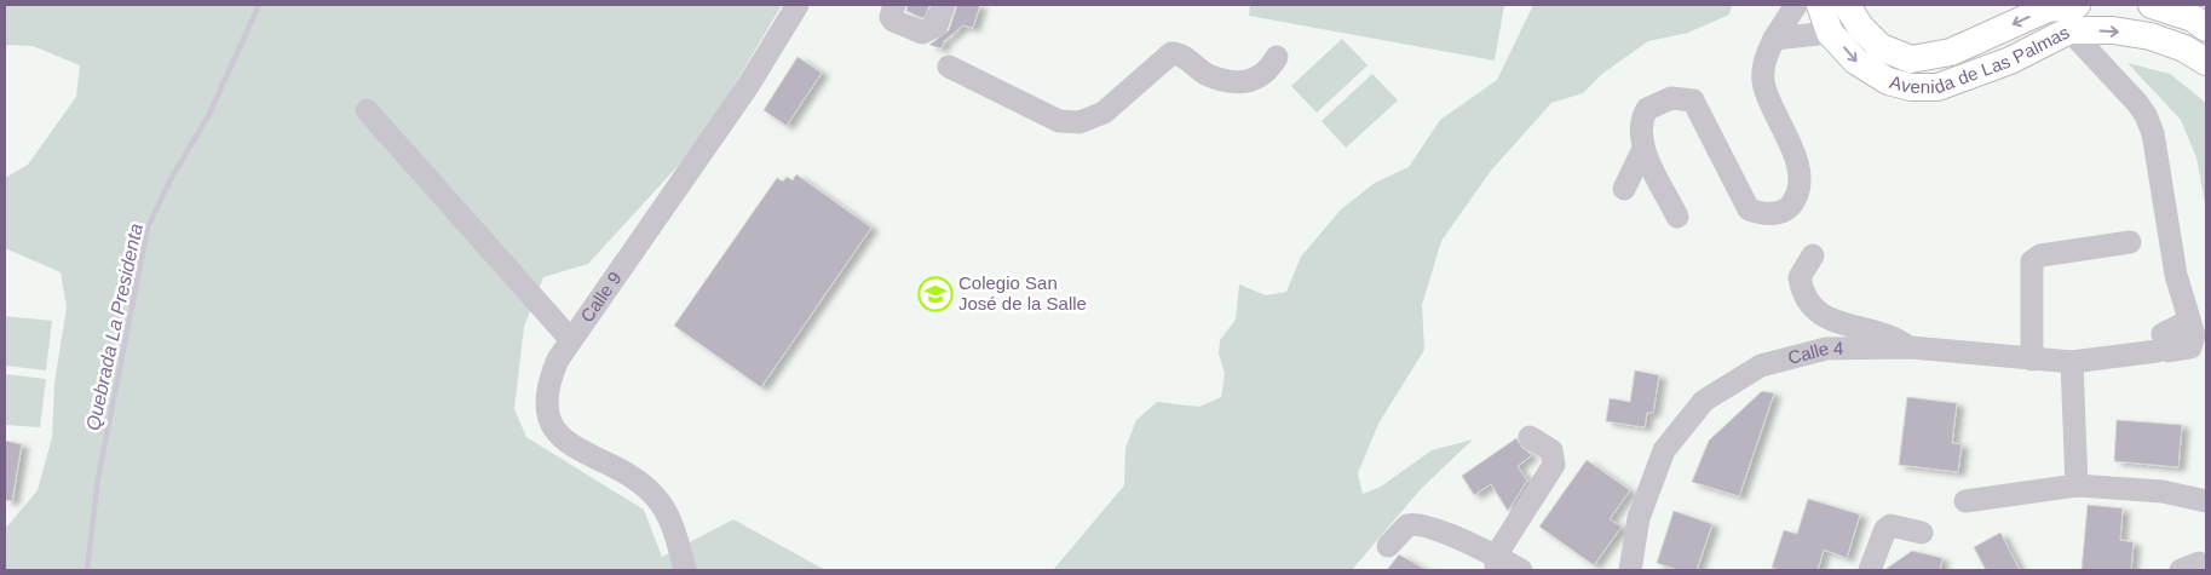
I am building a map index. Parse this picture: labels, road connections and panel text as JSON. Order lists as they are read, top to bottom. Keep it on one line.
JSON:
{"streets":{"main road":["Avenida de Las Palmas"],"street":["Calle 9","Calle 4"]},"crossings":[["Avenida de Las Palmas","Calle 4"]],"water":["Quebrada La Presidenta"],"places":{"school or university":["Colegio San José de la Salle"]}}
